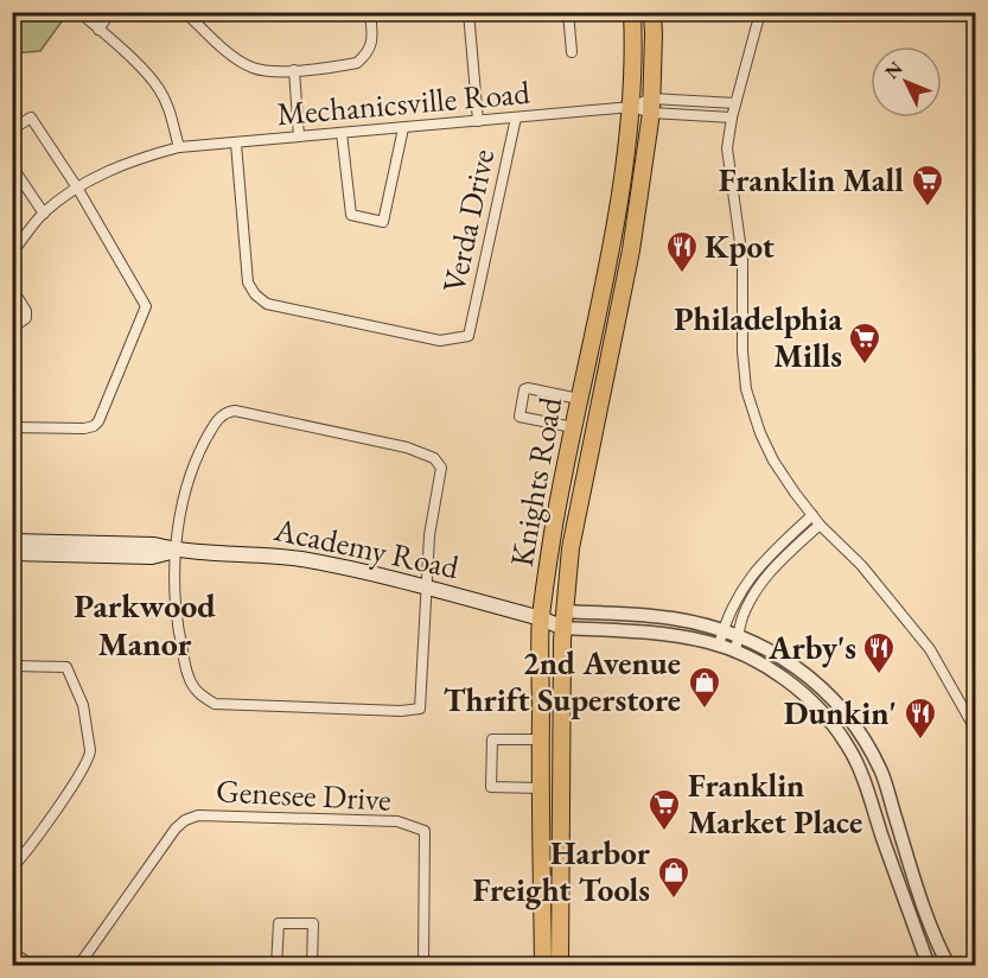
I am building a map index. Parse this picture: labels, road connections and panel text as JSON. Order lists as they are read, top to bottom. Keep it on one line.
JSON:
{"streets":{"main road":["Knights Road","Academy Road"],"street":["Mechanicsville Road","Verda Drive","Genesee Drive"]},"crossings":[["Mechanicsville Road","Verda Drive"],["Mechanicsville Road","Knights Road"],["Knights Road","Academy Road"]],"districts":["Parkwood Manor"],"places":{"supermarket":["Franklin Mall","Philadelphia Mills","Franklin Market Place"],"restaurant":["Kpot","Arby's","Dunkin'"],"shop":["2nd Avenue Thrift Superstore","Harbor Freight Tools"]},"north":"top left"}
